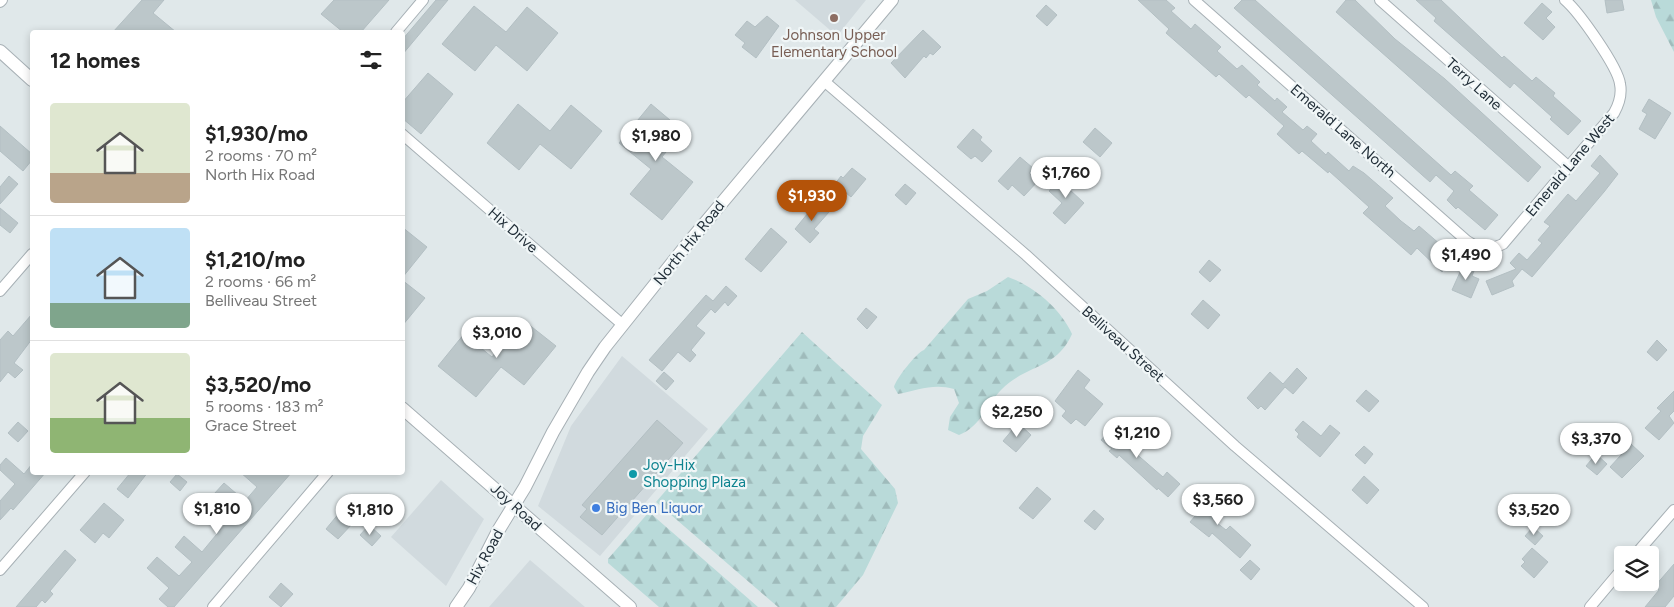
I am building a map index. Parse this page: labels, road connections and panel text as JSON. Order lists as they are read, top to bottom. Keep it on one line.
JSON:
{"streets":{"street":["Terry Lane","Emerald Lane North","Emerald Lane West","Hix Drive","North Hix Road","Belliveau Street","Joy Road","Hix Road"]},"crossings":[["Terry Lane","Emerald Lane West"],["Emerald Lane North","Emerald Lane West"],["Hix Drive","North Hix Road"],["North Hix Road","Belliveau Street"],["North Hix Road","Joy Road"],["North Hix Road","Hix Road"],["Joy Road","Hix Road"]],"places":["Johnson Upper Elementary School","Joy-Hix Shopping Plaza","Big Ben Liquor"],"page":{"heading":"12 homes","list":[{"name":"$1,930/mo","note":"2 rooms · 70 m² · North Hix Road"},{"name":"$1,210/mo","note":"2 rooms · 66 m² · Belliveau Street"},{"name":"$3,520/mo","note":"5 rooms · 183 m² · Grace Street"}],"price":["$1,980","$1,760","$1,930","$1,490","$3,010","$2,250","$1,210","$3,370","$3,560","$1,810","$1,810","$3,520"]}}
